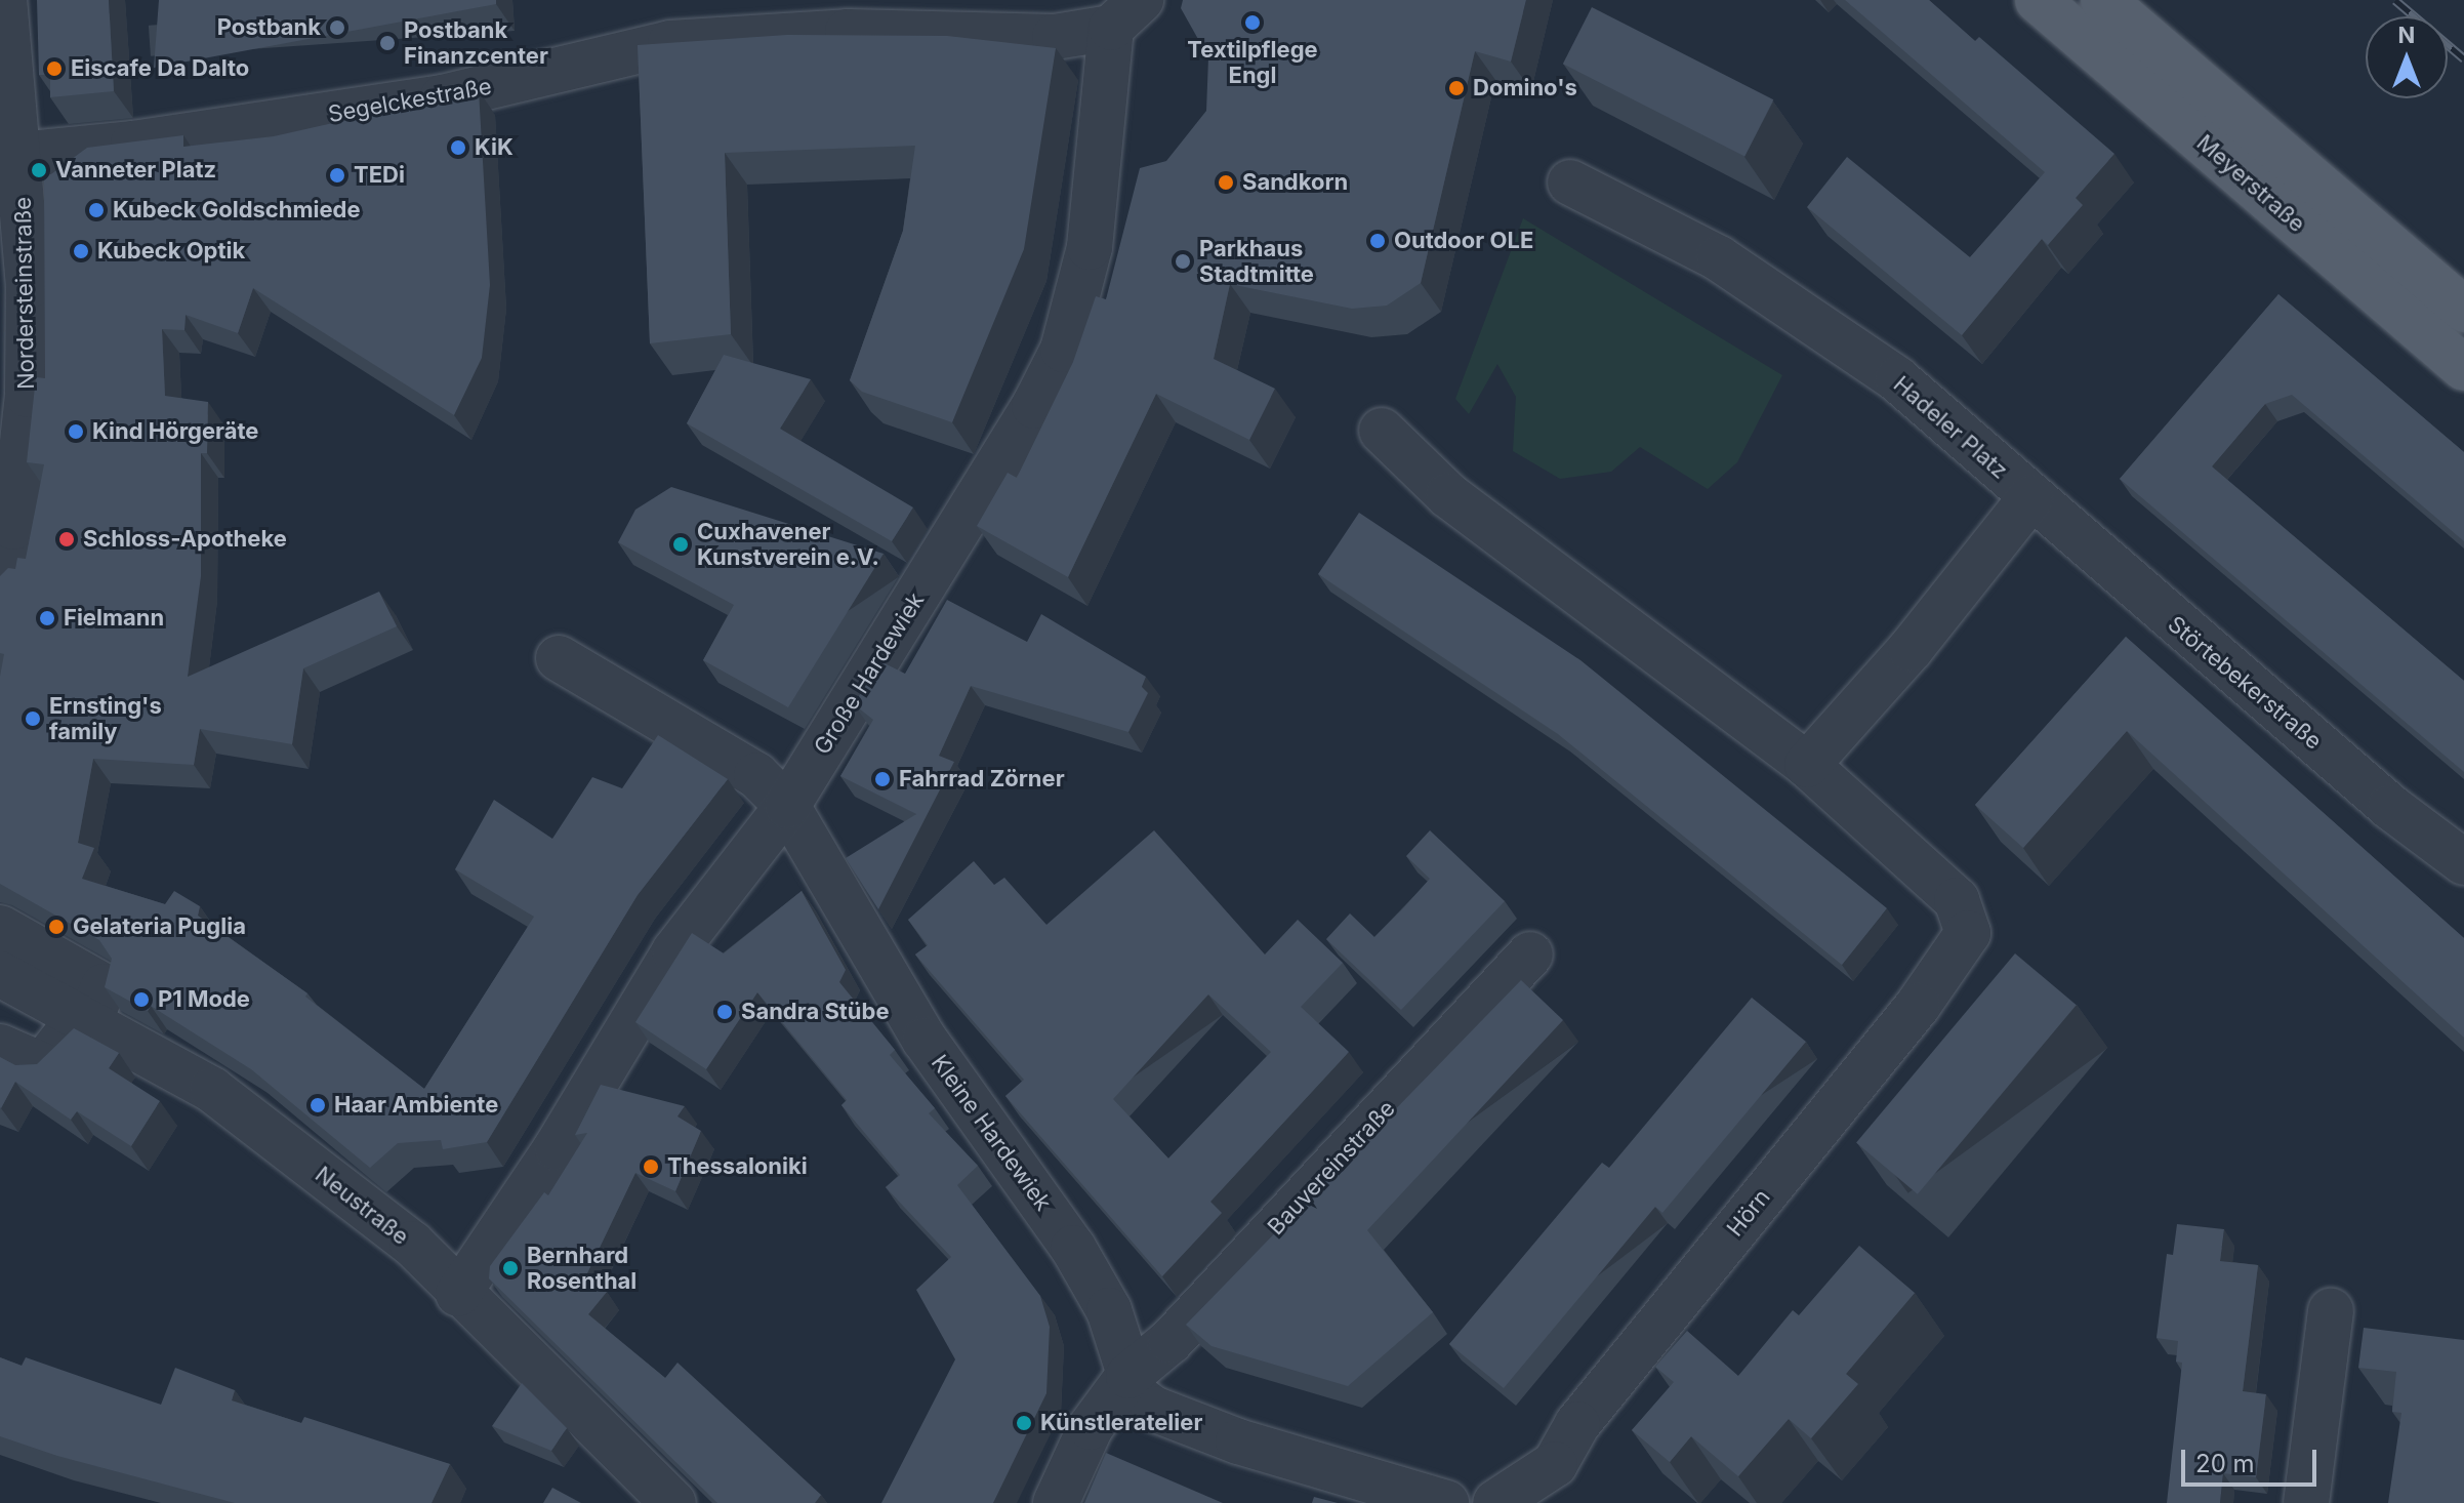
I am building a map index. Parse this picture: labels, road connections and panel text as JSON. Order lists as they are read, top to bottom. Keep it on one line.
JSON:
{"streets":{"main road":["Meyerstraße"],"street":["Segelckestraße","Nordersteinstraße","Hadeler Platz","Große Hardewiek","Störtebekerstraße","Kleine Hardewiek","Bauvereinstraße","Neustraße","Hörn"]},"crossings":[["Segelckestraße","Nordersteinstraße"],["Segelckestraße","Große Hardewiek"],["Hadeler Platz","Störtebekerstraße"],["Große Hardewiek","Kleine Hardewiek"],["Große Hardewiek","Neustraße"],["Kleine Hardewiek","Bauvereinstraße"]],"places":["Textilpflege Engl","Postbank","Postbank Finanzcenter","Eiscafe Da Dalto","Domino's","KiK","Vanneter Platz","TEDi","Sandkorn","Kubeck Goldschmiede","Outdoor OLE","Kubeck Optik","Parkhaus Stadtmitte","Kind Hörgeräte","Schloss-Apotheke","Cuxhavener Kunstverein e.V.","Fielmann","Ernsting's family","Fahrrad Zörner","Gelateria Puglia","P1 Mode","Sandra Stübe","Haar Ambiente","Thessaloniki","Bernhard Rosenthal","Künstleratelier"],"scale_bar":"20 m","north":"top"}
